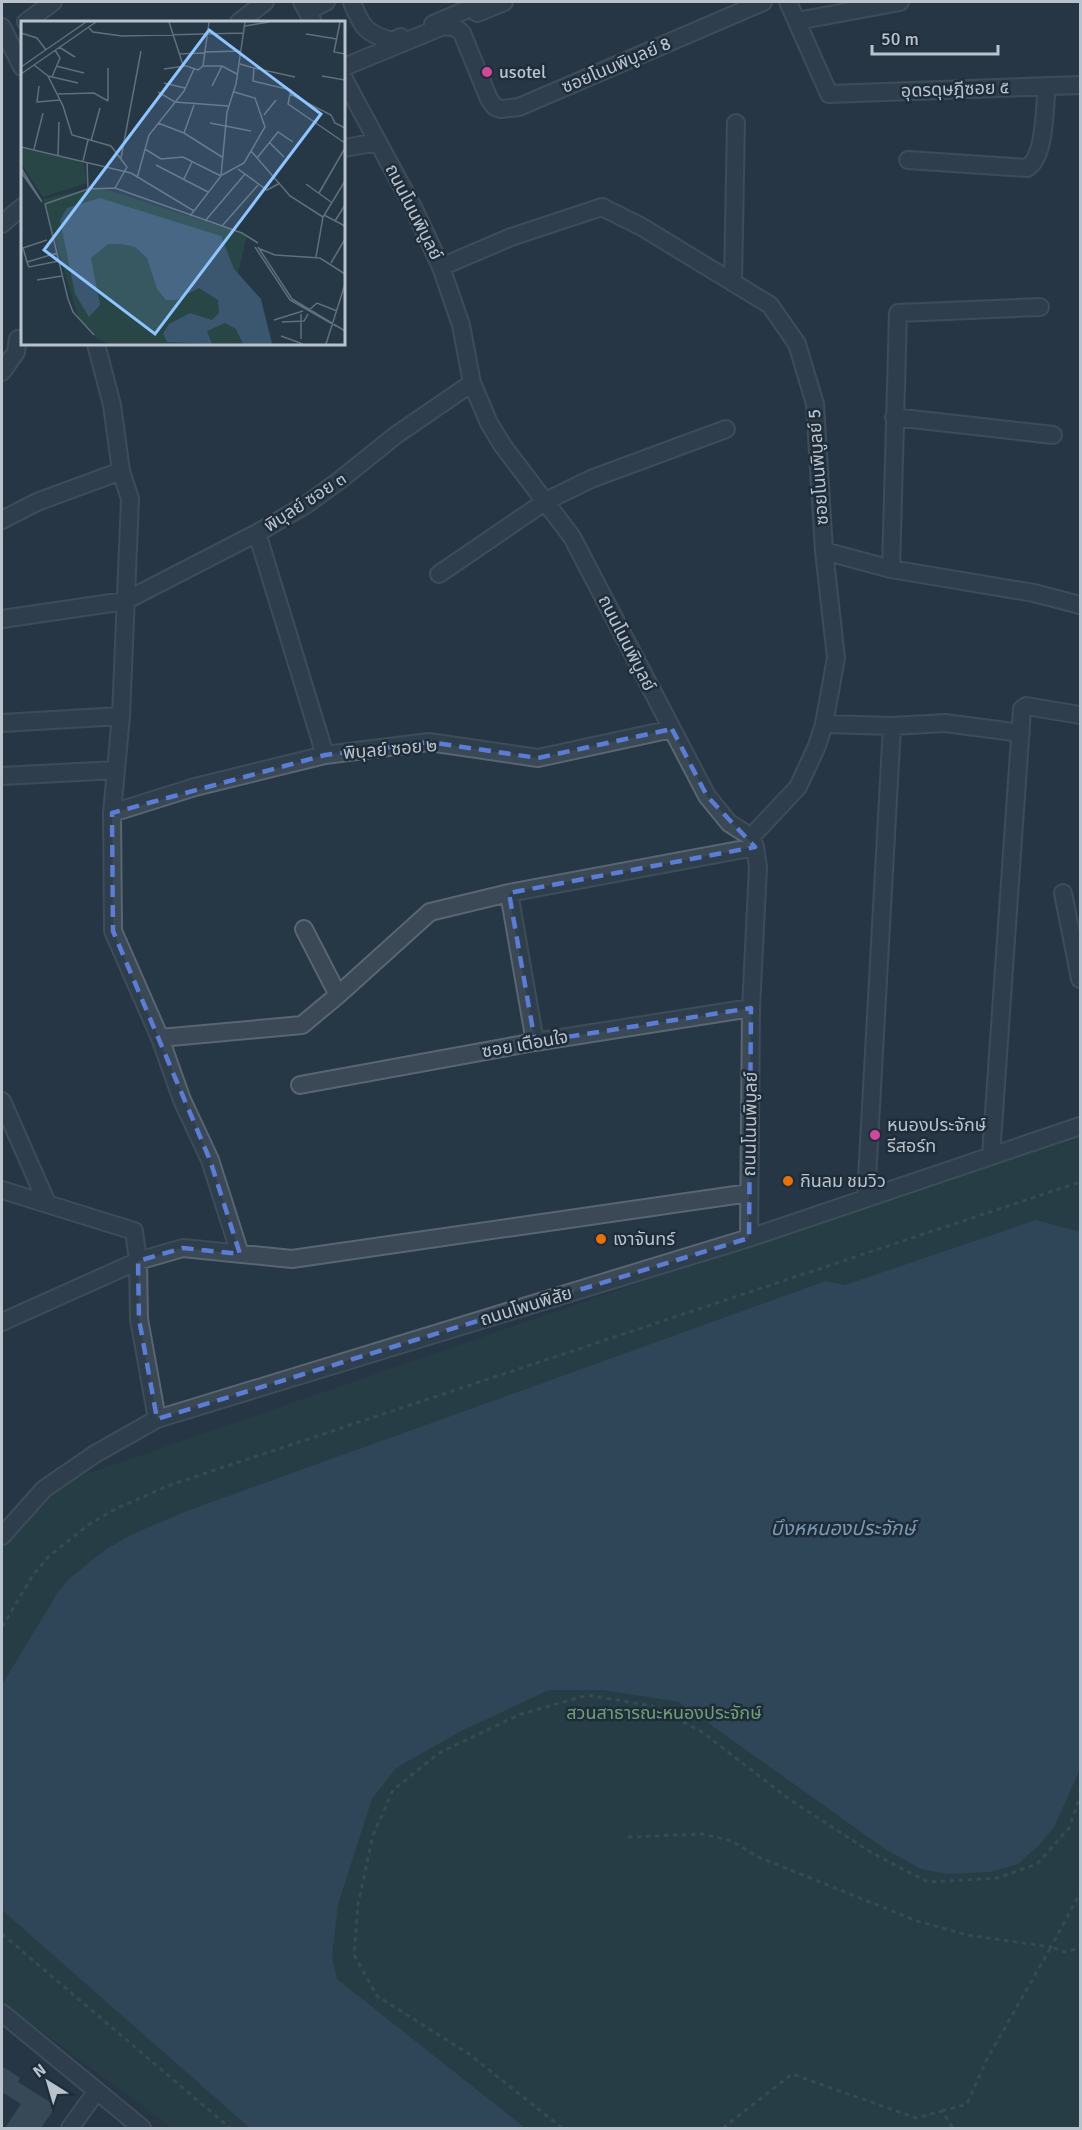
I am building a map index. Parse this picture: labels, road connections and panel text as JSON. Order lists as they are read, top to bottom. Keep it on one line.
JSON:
{"streets":{"street":["ซอยโนนพิบูลย์ 8","อุดรดุษฎีซอย ๕","ถนนโนนพิบูลย์","ซอยโนนพิบูลย์ 5","พิบุลย์ ซอย ๓","พิบุลย์ ซอย ๒","ซอย เตือนใจ","ถนนโพนพิสัย"]},"crossings":[["ถนนโนนพิบูลย์","ซอยโนนพิบูลย์ 5"],["ถนนโนนพิบูลย์","พิบุลย์ ซอย ๓"],["ถนนโนนพิบูลย์","พิบุลย์ ซอย ๒"],["ถนนโนนพิบูลย์","ซอย เตือนใจ"],["ถนนโนนพิบูลย์","ถนนโพนพิสัย"]],"water":["บึงหหนองประจักษ์"],"parks":["สวนสาธารณะหนองประจักษ์"],"places":["usotel","หนองประจักษ์ รีสอร์ท","กินลม ชมวิว","เงาจันทร์"],"scale_bar":"50 m","north":"top left"}
